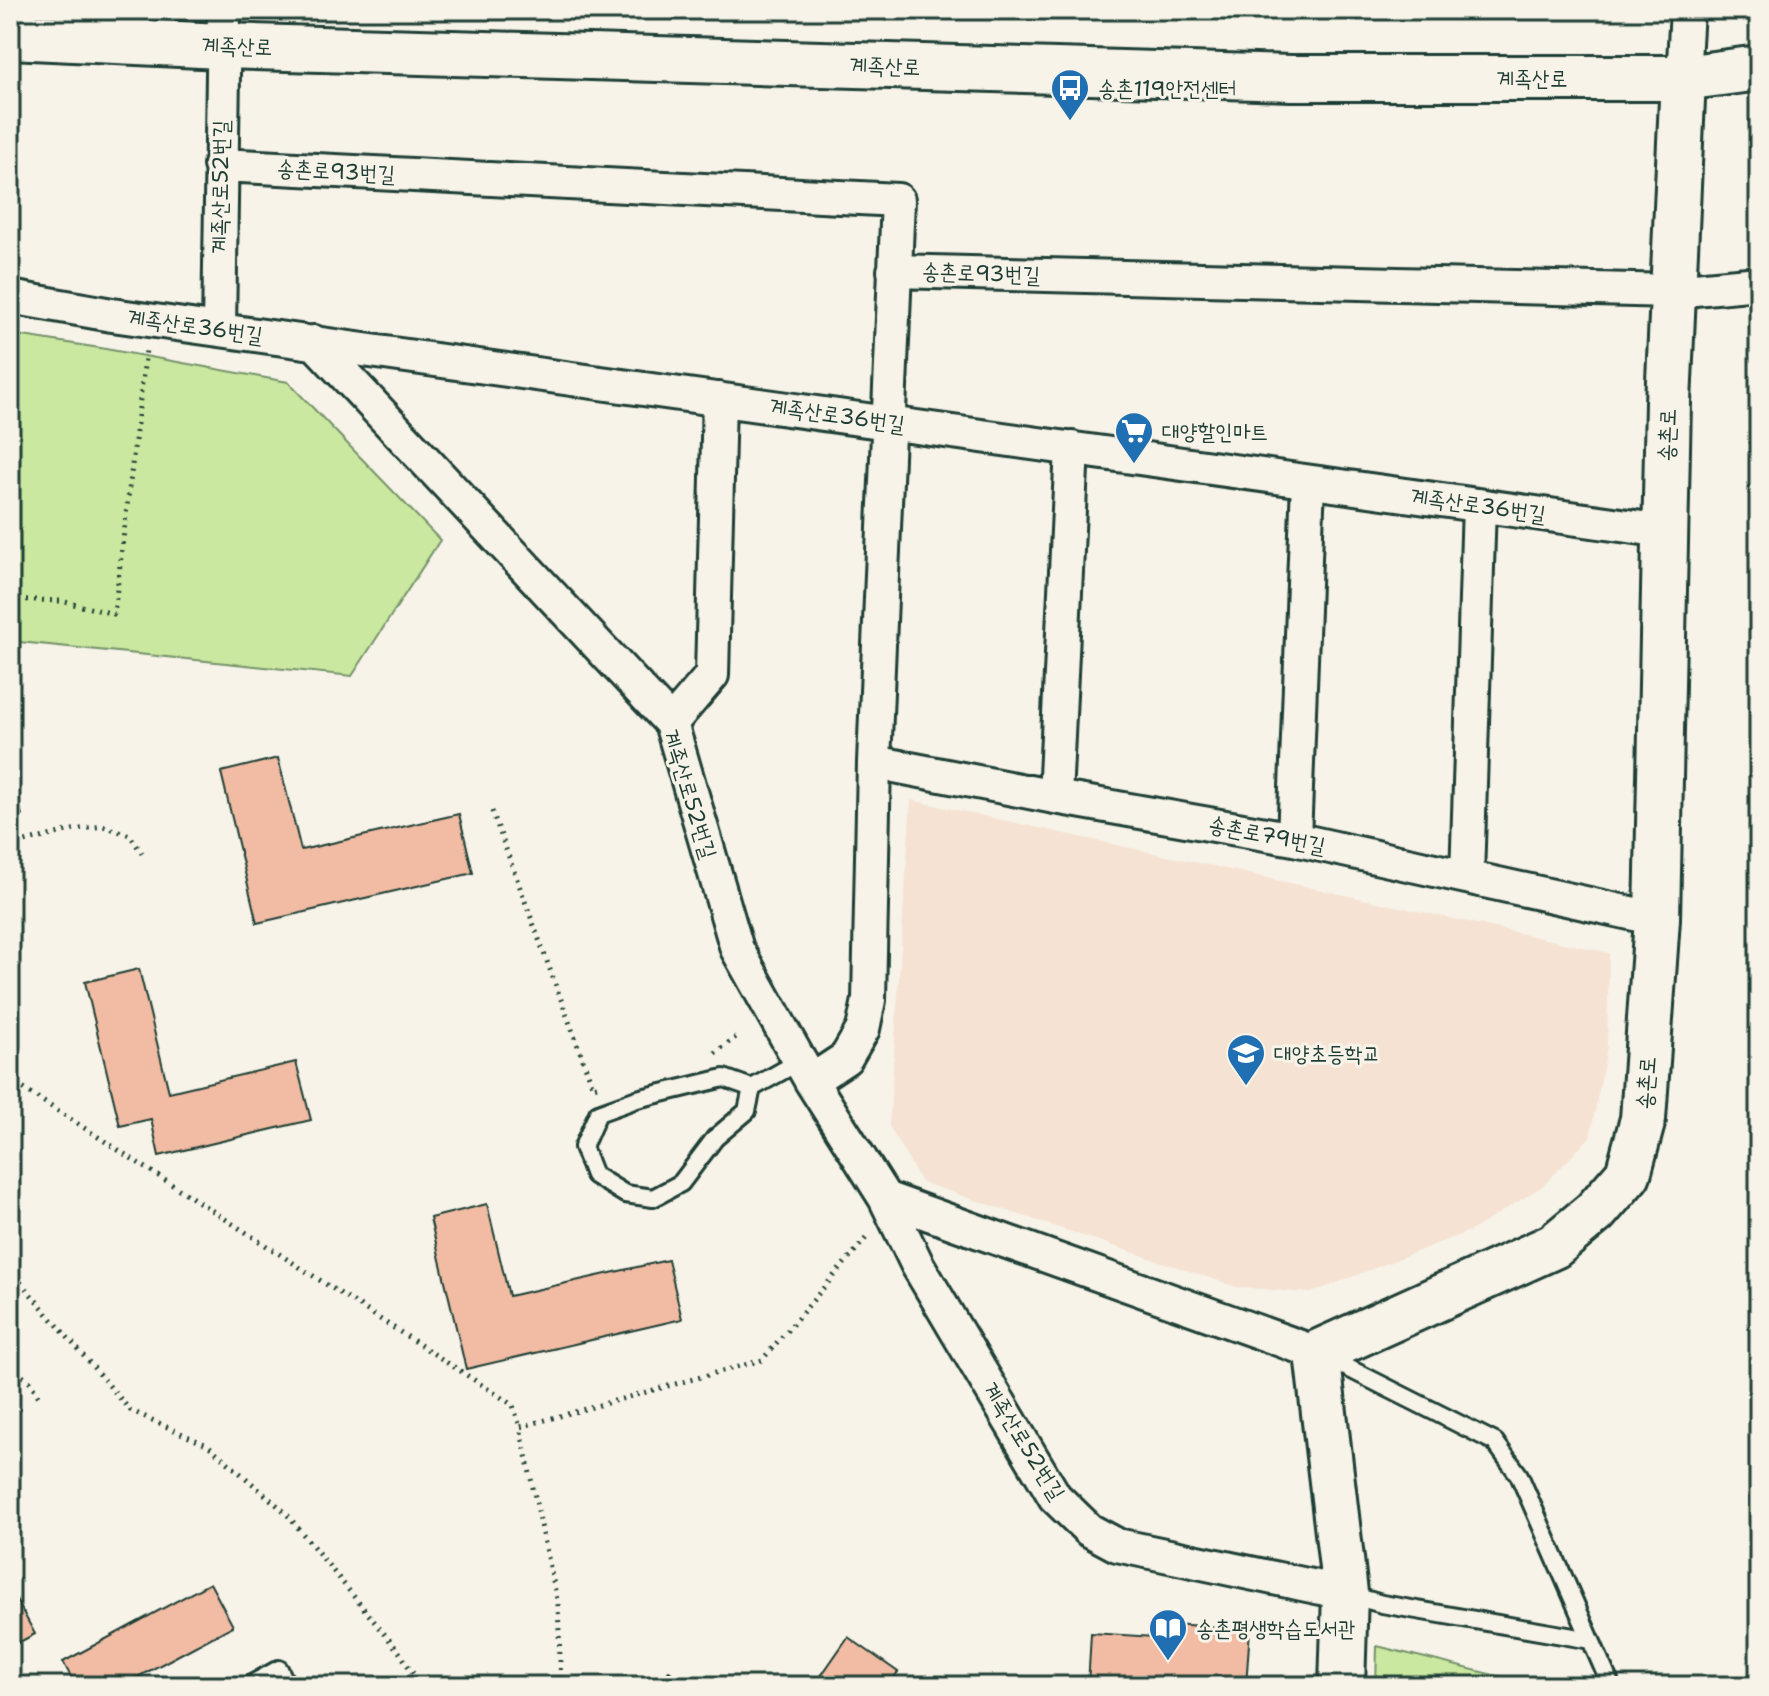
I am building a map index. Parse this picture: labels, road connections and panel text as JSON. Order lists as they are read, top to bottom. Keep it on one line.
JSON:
{"streets":{"street":["계족산로","송촌로93번길","계족산로52번길","계족산로36번길","송촌로","송촌로79번길"]},"crossings":[["계족산로","계족산로52번길"],["계족산로","송촌로"],["송촌로93번길","계족산로52번길"],["송촌로93번길","송촌로"],["계족산로52번길","계족산로36번길"],["계족산로36번길","송촌로"],["송촌로","송촌로79번길"]],"places":{"bus stop":["송촌119안전센터"],"supermarket":["대양할인마트"],"school or university":["대양초등학교"],"library":["송촌평생학습도서관"]}}
